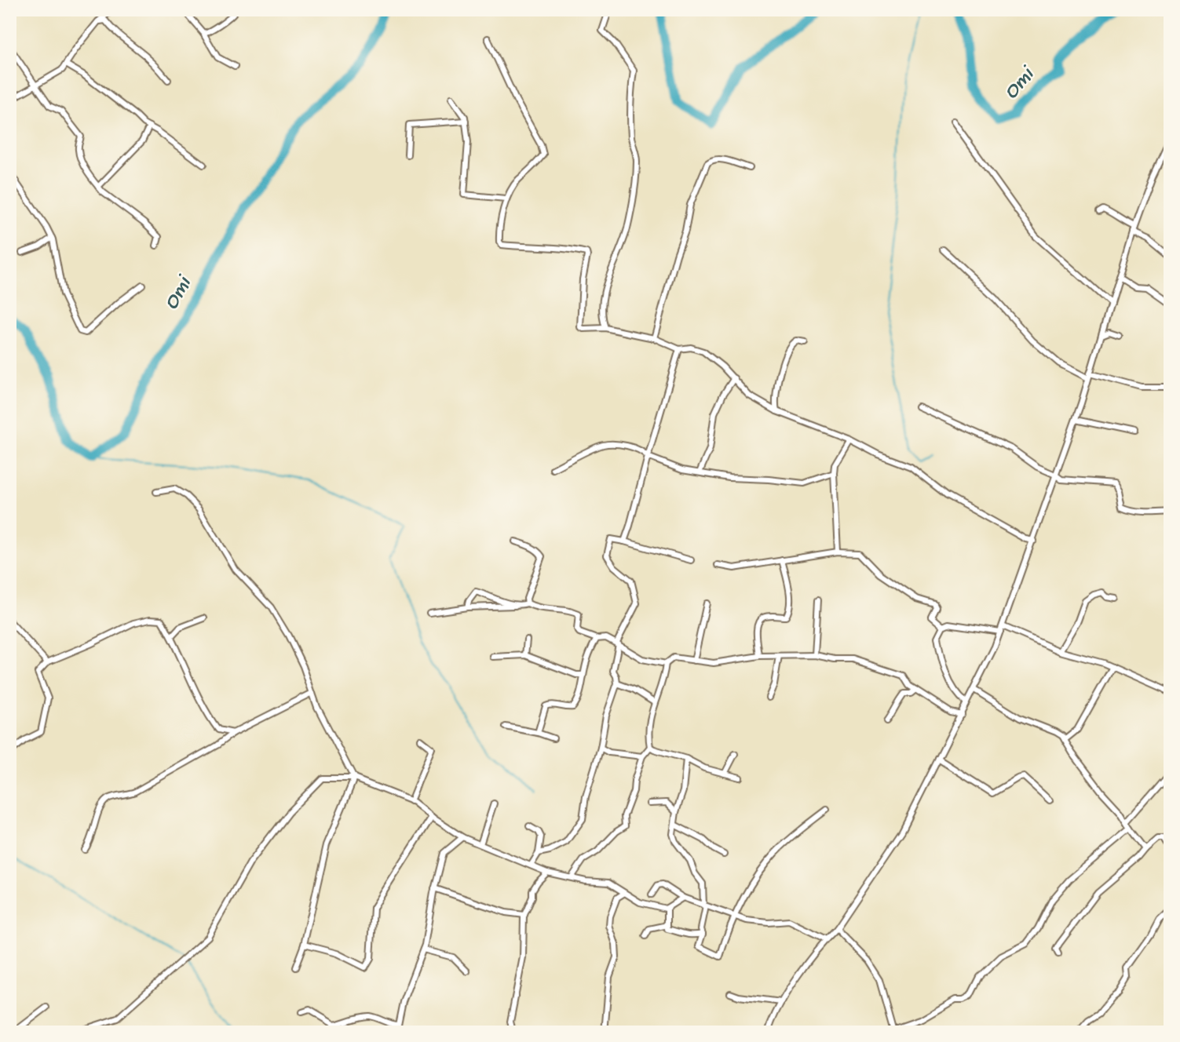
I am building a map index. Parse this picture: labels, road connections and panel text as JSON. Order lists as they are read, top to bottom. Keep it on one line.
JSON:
{"water":["Omi"]}
